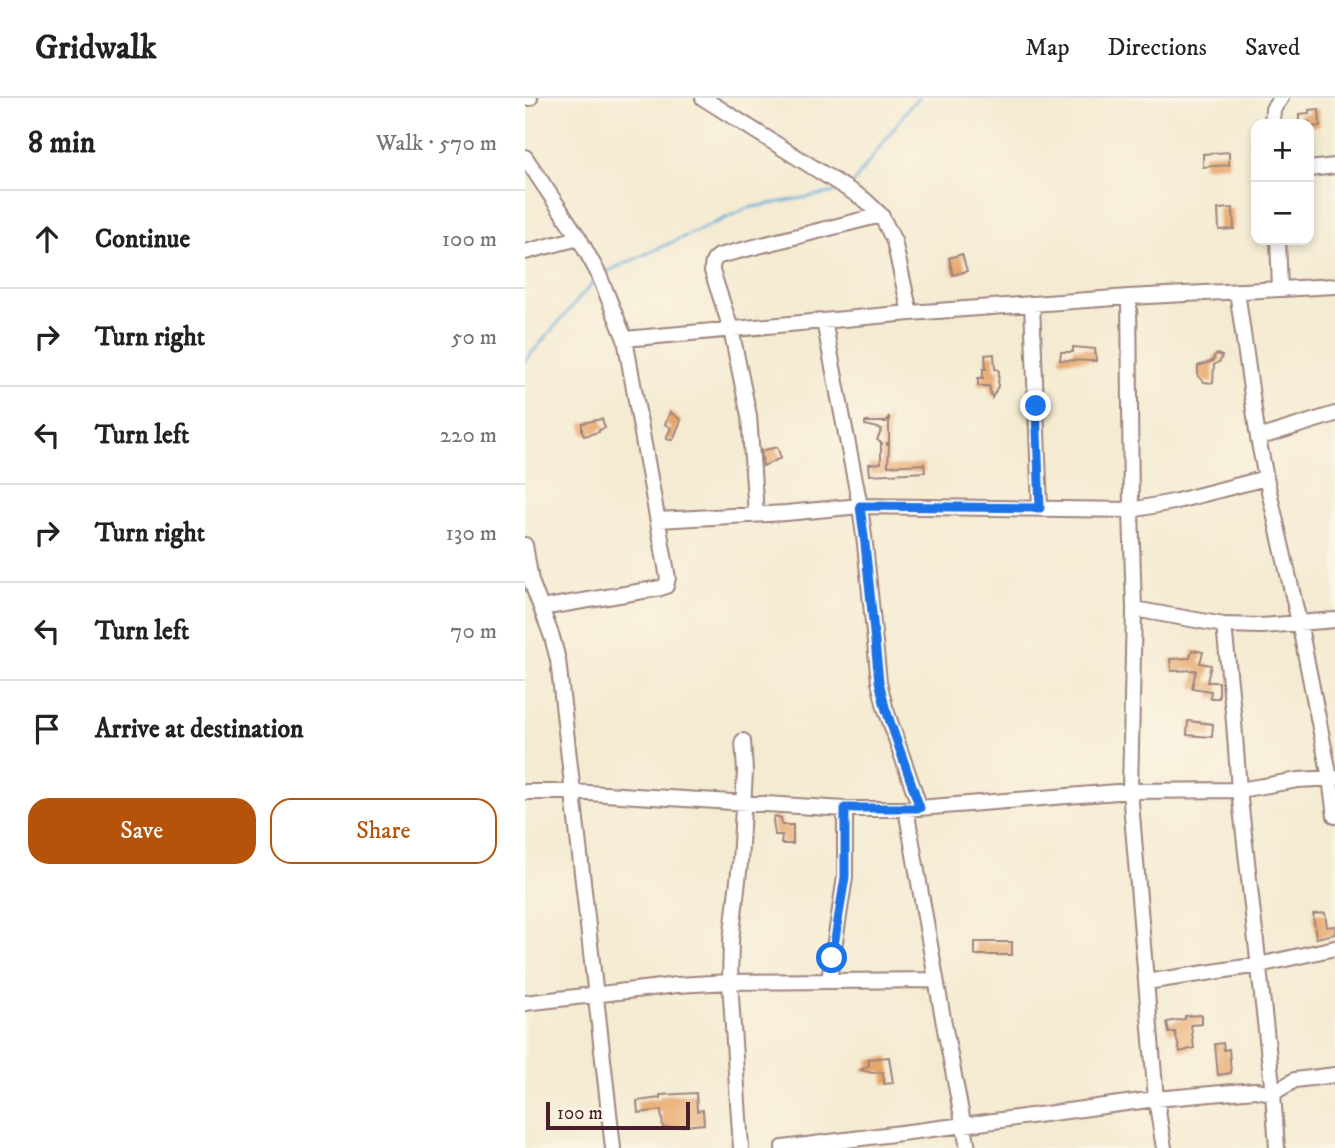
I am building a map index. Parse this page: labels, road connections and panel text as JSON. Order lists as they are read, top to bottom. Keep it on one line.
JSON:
{"scale_bar":"100 m","page":{"header":"Gridwalk","nav":["Map","Directions","Saved"],"heading":["8 min","Walk · 570 m"],"map_buttons":["+","−"],"list":[["Continue","100 m"],["Turn right","50 m"],["Turn left","220 m"],["Turn right","130 m"],["Turn left","70 m"],"Arrive at destination"],"buttons":["Save","Share"],"scale":"100 m"}}
